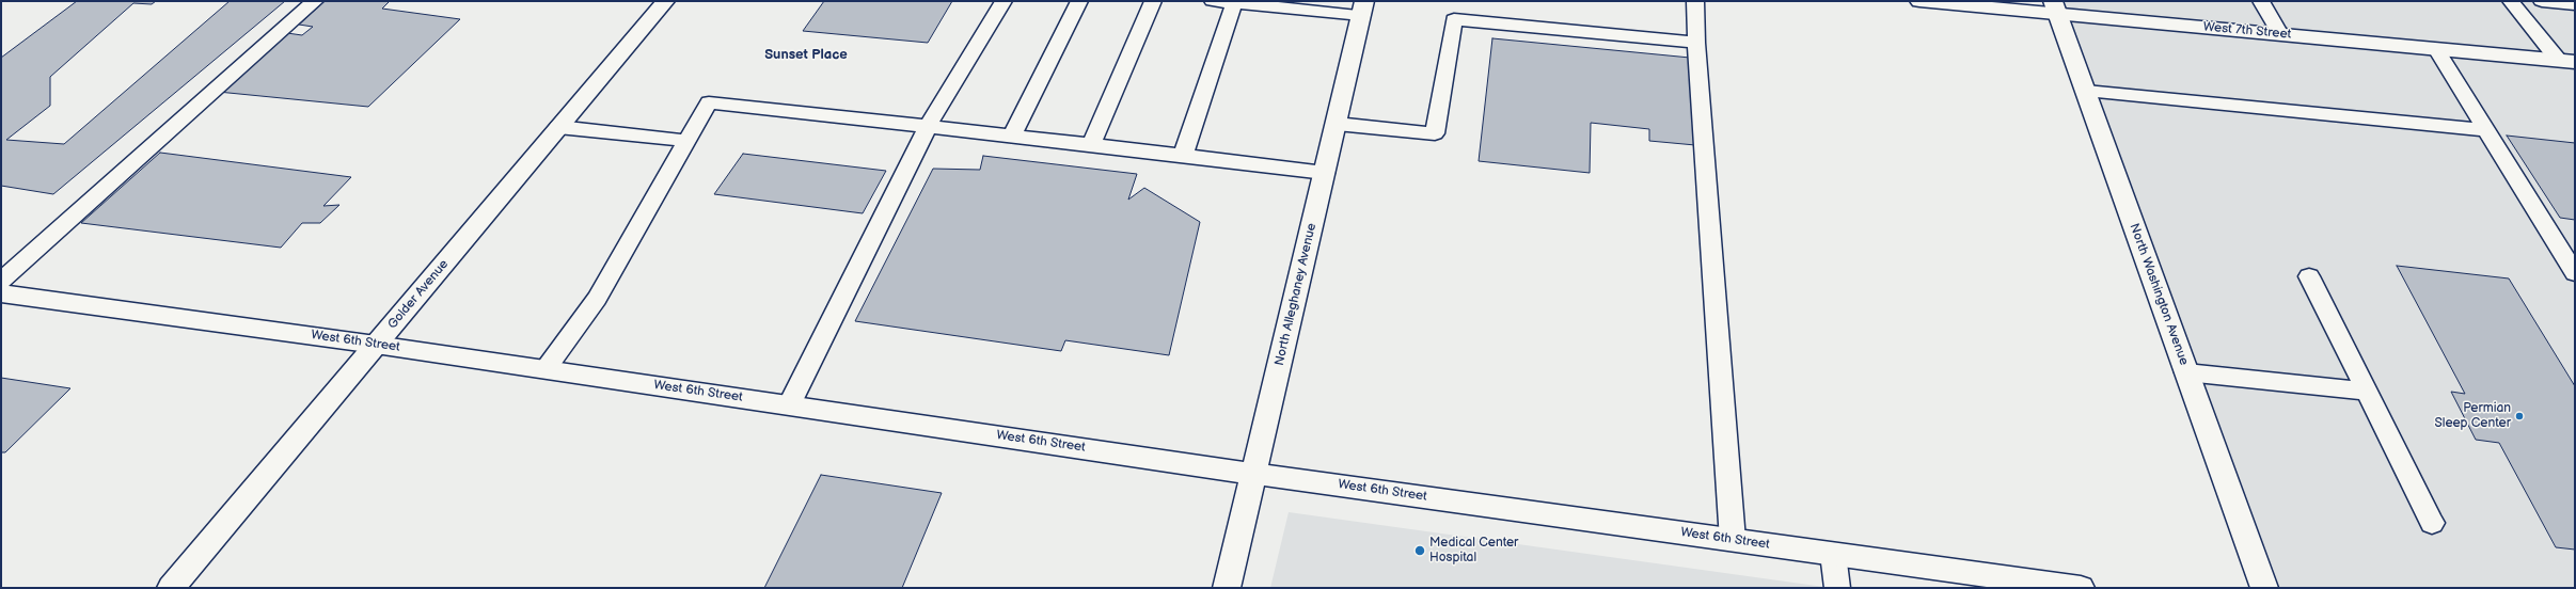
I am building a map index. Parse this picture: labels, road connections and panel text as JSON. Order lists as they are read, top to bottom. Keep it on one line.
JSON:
{"streets":{"street":["West 7th Street","Golder Avenue","North Alleghaney Avenue","North Washington Avenue","West 6th Street"]},"crossings":[["West 7th Street","North Washington Avenue"],["Golder Avenue","West 6th Street"],["North Alleghaney Avenue","West 6th Street"]],"districts":["Sunset Place"],"places":["Permian Sleep Center","Medical Center Hospital"]}
